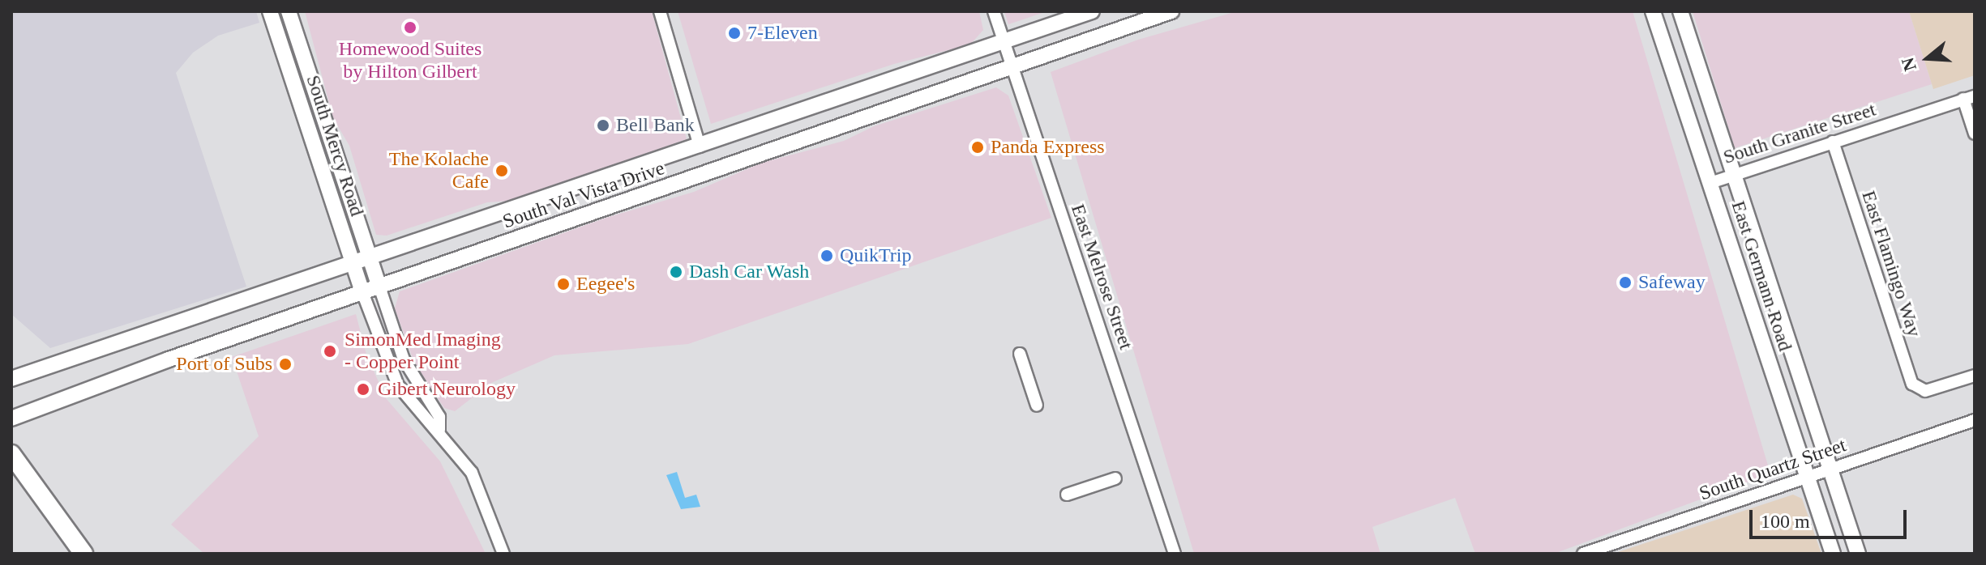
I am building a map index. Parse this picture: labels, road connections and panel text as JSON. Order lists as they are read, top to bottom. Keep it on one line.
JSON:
{"streets":{"main road":["South Mercy Road","South Val Vista Drive","East Germann Road"],"street":["South Granite Street","East Flamingo Way","East Melrose Street","South Quartz Street"]},"crossings":[["South Granite Street","East Flamingo Way"],["South Granite Street","East Germann Road"],["South Mercy Road","South Val Vista Drive"],["South Val Vista Drive","East Melrose Street"],["East Germann Road","South Quartz Street"]],"places":["Homewood Suites by Hilton Gilbert","7-Eleven","Bell Bank","Panda Express","The Kolache Cafe","QuikTrip","Dash Car Wash","Safeway","Eegee's","SimonMed Imaging - Copper Point","Port of Subs","Gibert Neurology"],"scale_bar":"100 m","north":"left"}
